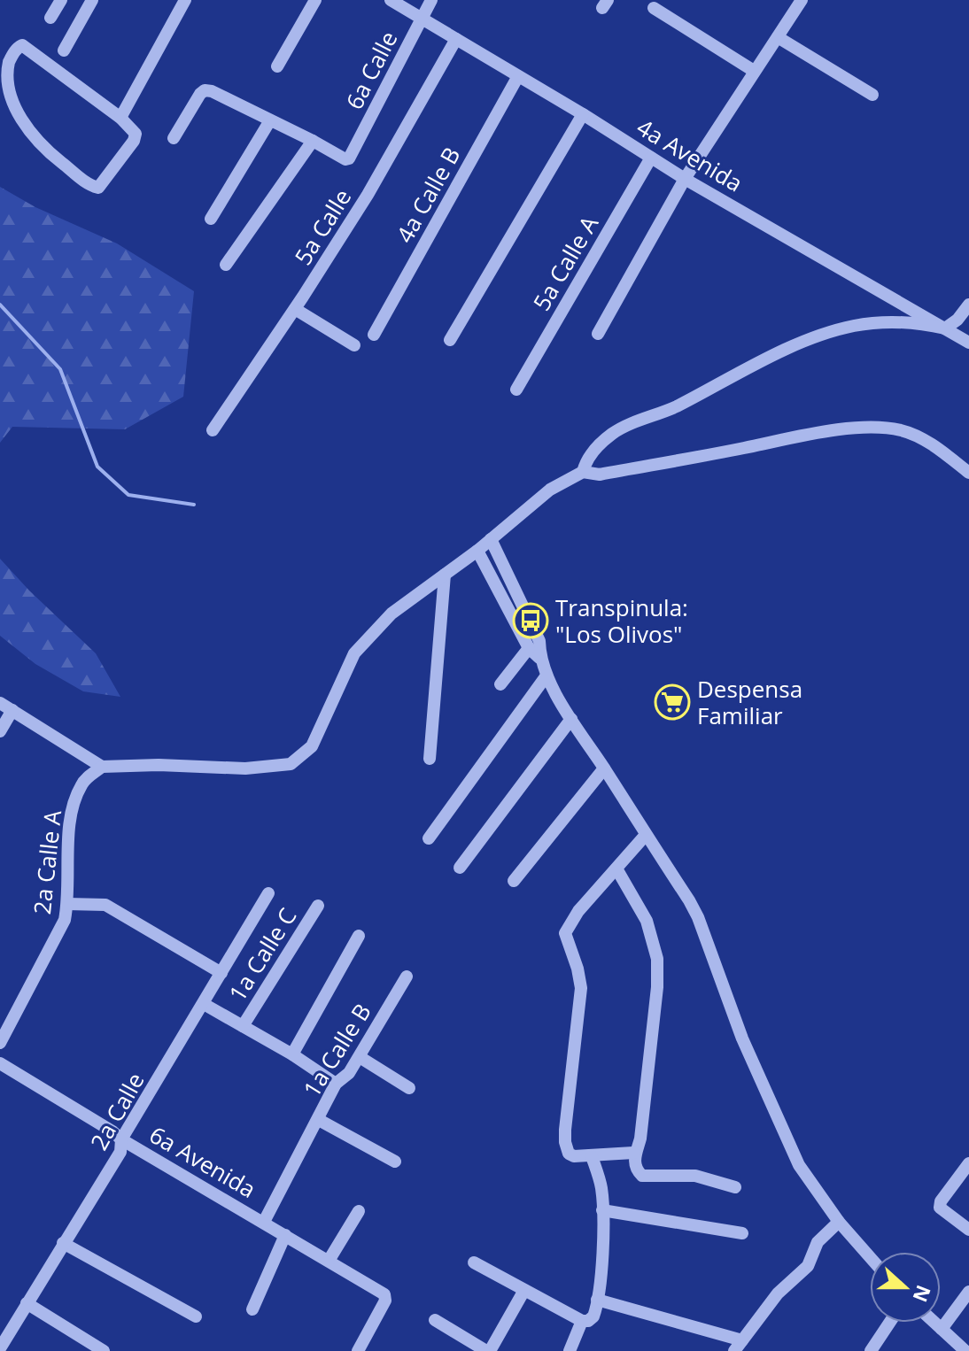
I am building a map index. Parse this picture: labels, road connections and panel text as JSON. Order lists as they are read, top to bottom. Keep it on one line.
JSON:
{"streets":{"street":["6a Calle","4a Avenida","4a Calle B","5a Calle","5a Calle A","2a Calle A","1a Calle C","1a Calle B","2a Calle","6a Avenida"]},"crossings":[["6a Calle","4a Avenida"],["4a Avenida","4a Calle B"],["4a Avenida","5a Calle"],["4a Avenida","5a Calle A"],["1a Calle B","6a Avenida"],["2a Calle","6a Avenida"]],"places":{"bus stop":["Transpinula: \"Los Olivos\""],"supermarket":["Despensa Familiar"]},"north":"right"}
